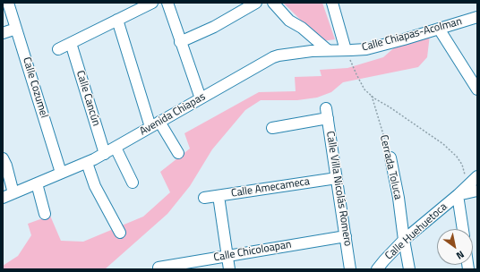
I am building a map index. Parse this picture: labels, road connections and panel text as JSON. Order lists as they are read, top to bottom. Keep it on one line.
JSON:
{"streets":{"street":["Calle Chiapas-Acolman","Calle Cozumel","Calle Cancún","Avenida Chiapas","Cerrada Toluca","Calle Amecameca","Calle Villa Nicolás Romero","Calle Huehuetoca","Calle Chicoloapan"]},"crossings":[["Calle Chiapas-Acolman","Avenida Chiapas"],["Calle Cozumel","Avenida Chiapas"],["Calle Cancún","Avenida Chiapas"],["Cerrada Toluca","Calle Huehuetoca"],["Calle Amecameca","Calle Villa Nicolás Romero"],["Calle Villa Nicolás Romero","Calle Chicoloapan"]],"north":"bottom right"}
